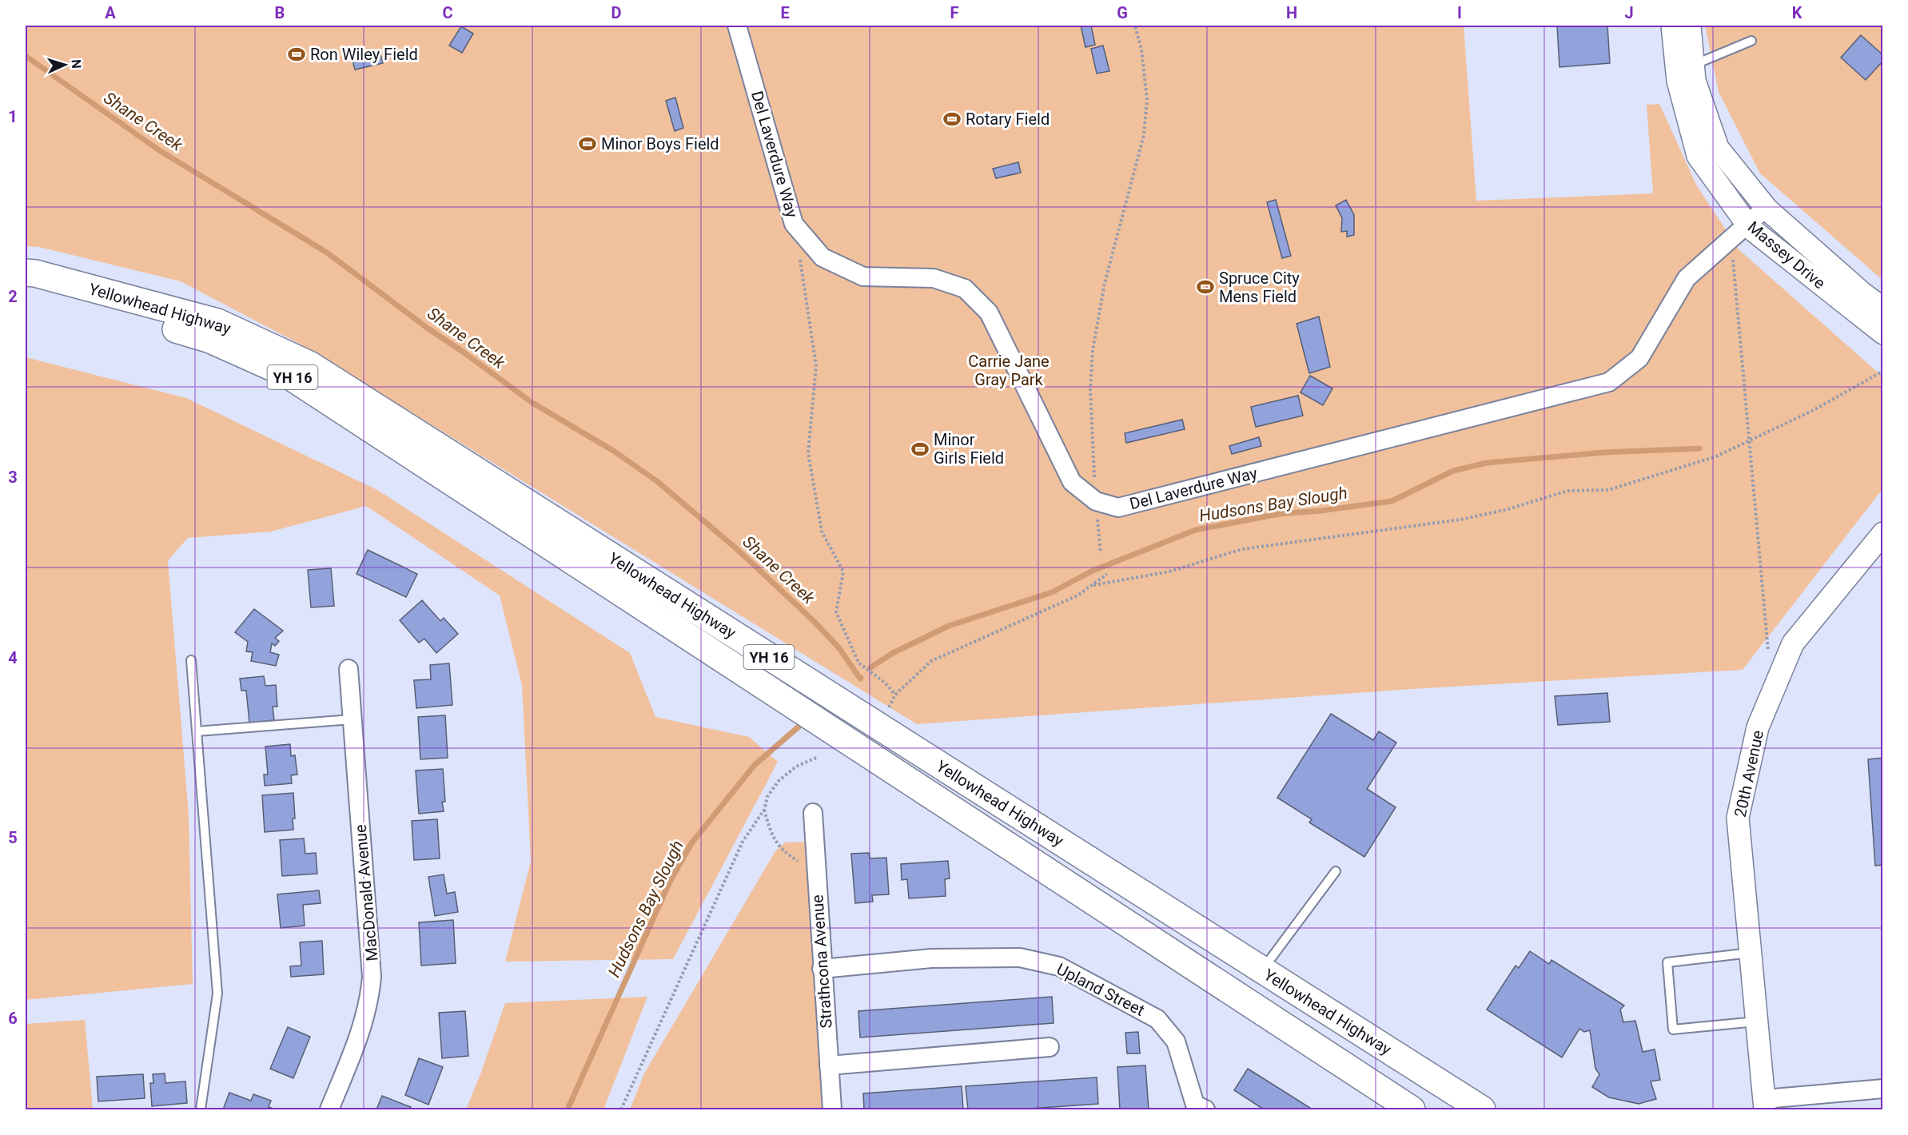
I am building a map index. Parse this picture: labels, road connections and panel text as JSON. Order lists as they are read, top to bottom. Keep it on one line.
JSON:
{"streets":{"highway":["Yellowhead Highway","YH 16"],"street":["Del Laverdure Way","Massey Drive","20th Avenue","MacDonald Avenue","Strathcona Avenue","Upland Street"]},"crossings":[["Del Laverdure Way","Massey Drive"],["Strathcona Avenue","Upland Street"]],"water":["Shane Creek","Hudsons Bay Slough"],"parks":["Carrie Jane Gray Park"],"places":{"sports":["Ron Wiley Field","Rotary Field","Minor Boys Field","Spruce City Mens Field","Minor Girls Field"]},"north":"right","grid":{"columns":["A","B","C","D","E","F","G","H","I","J","K"],"rows":["1","2","3","4","5","6"]}}
